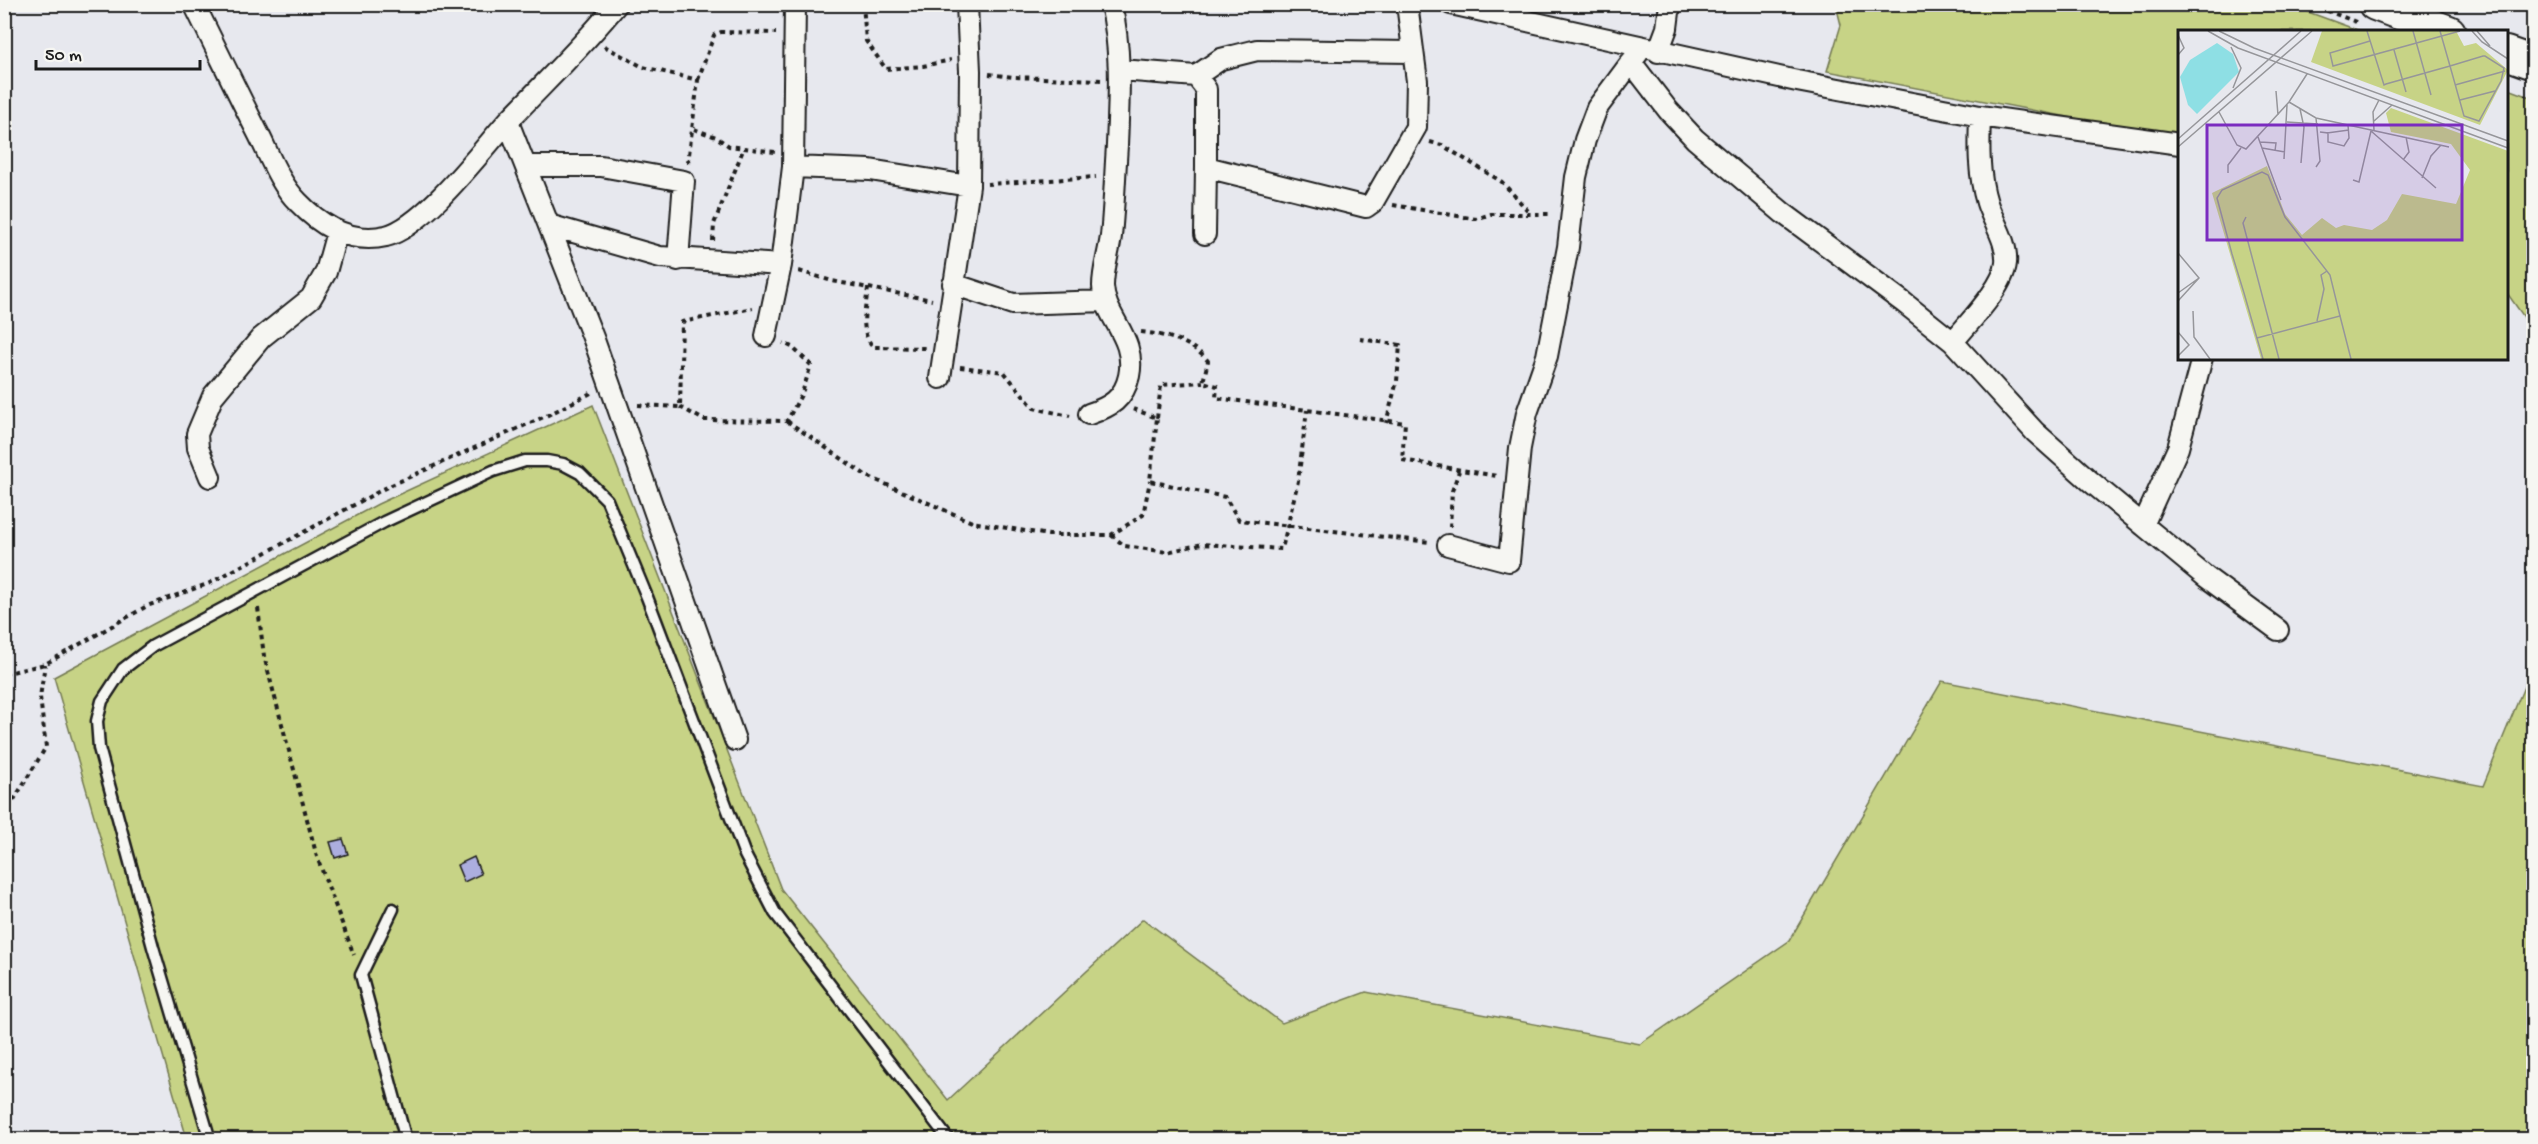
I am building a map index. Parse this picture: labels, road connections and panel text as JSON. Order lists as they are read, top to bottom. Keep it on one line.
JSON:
{"scale_bar":"50 m"}
